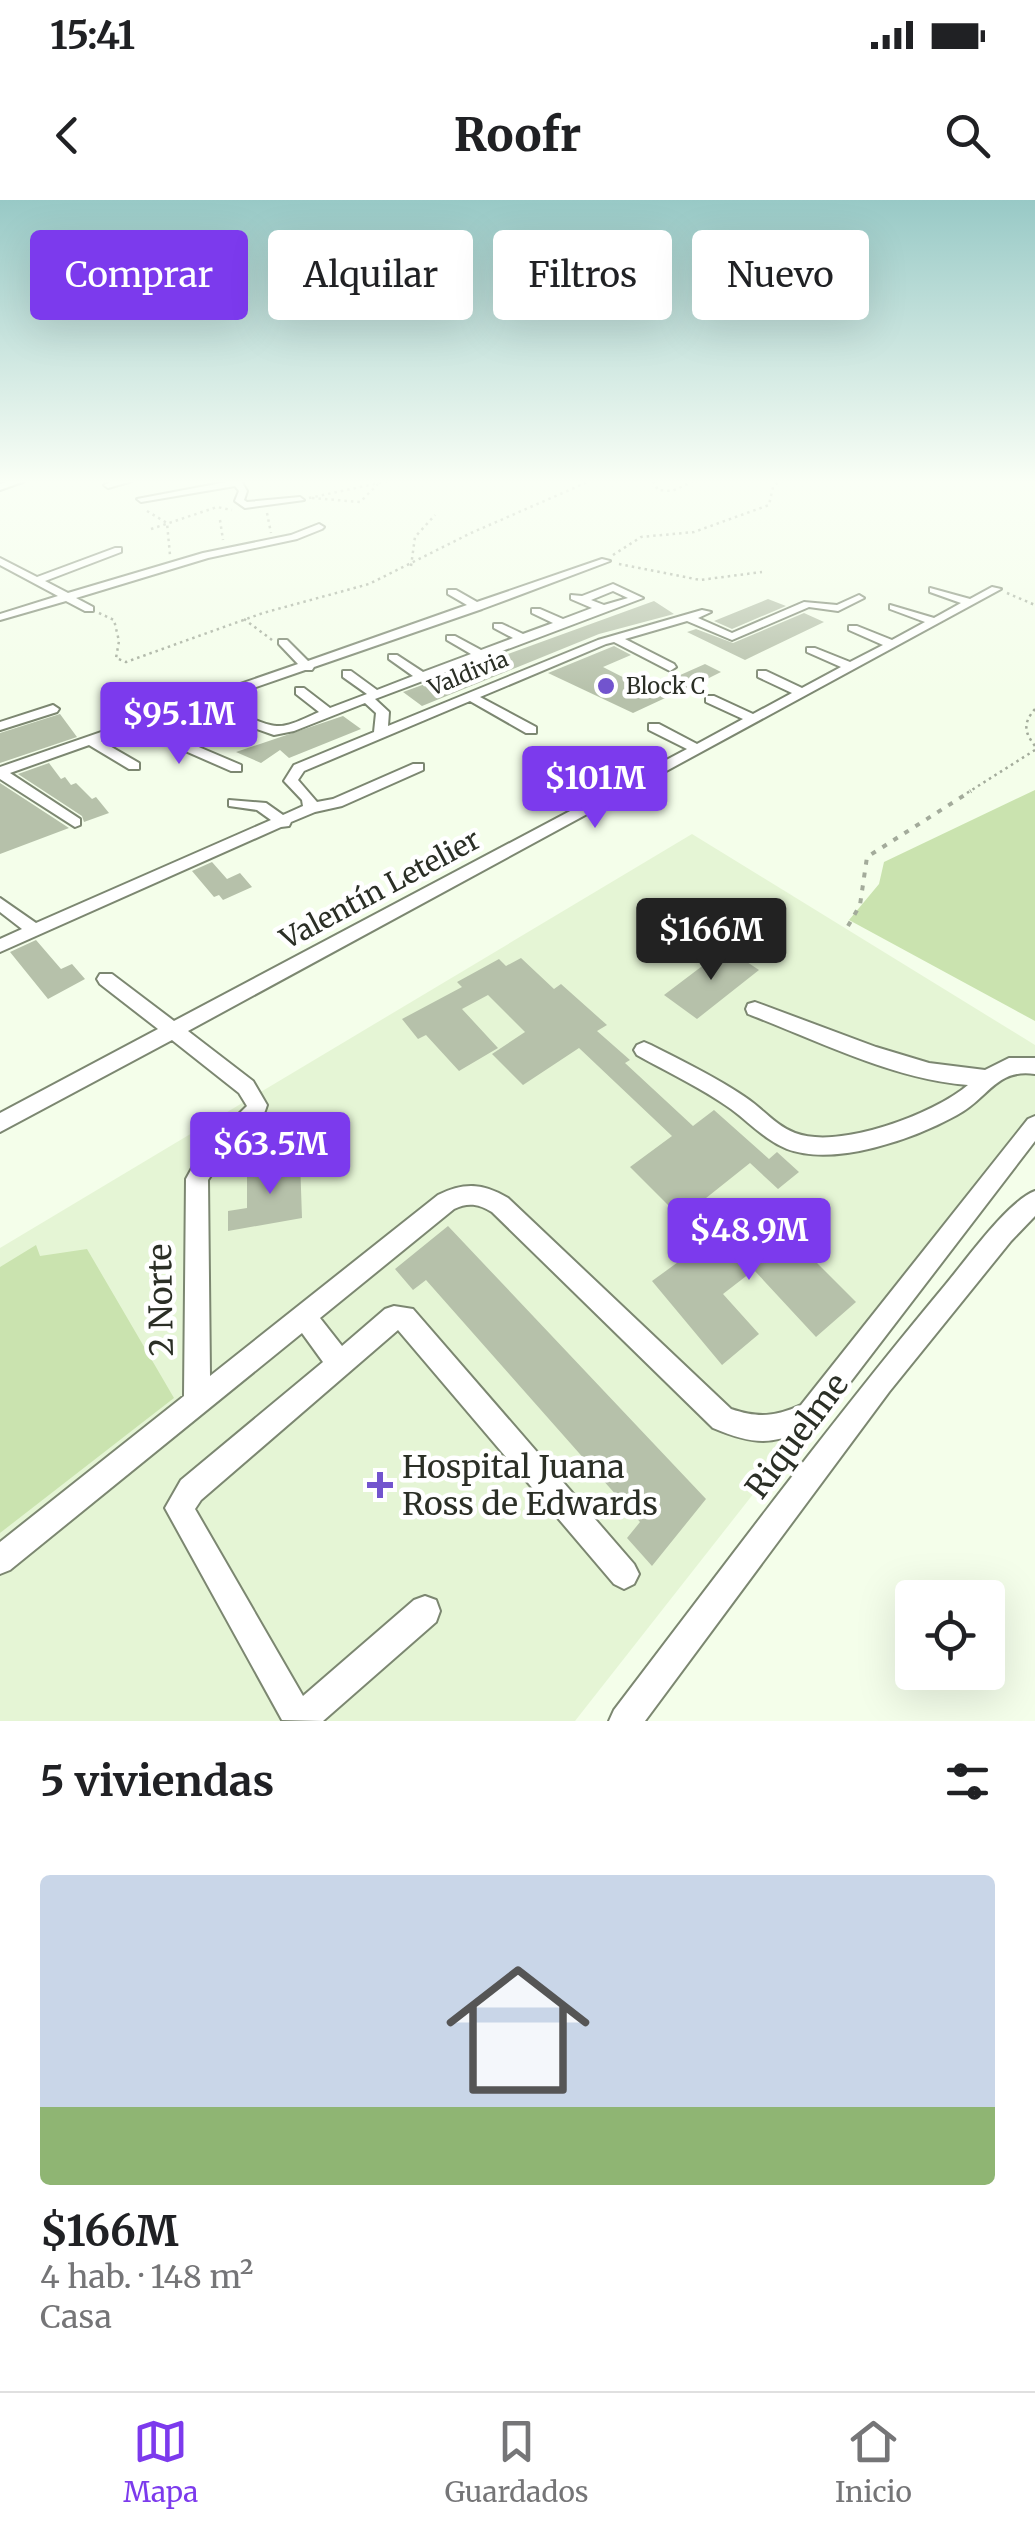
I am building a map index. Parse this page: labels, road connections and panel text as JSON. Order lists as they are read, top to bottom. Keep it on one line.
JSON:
{"streets":{"street":["Valdivia","Valentín Letelier","2 Norte","Riquelme"]},"crossings":[["Valentín Letelier","2 Norte"]],"places":{"other":["Block C"],"health":["Hospital Juana Ross de Edwards"]},"page":{"status":"15:41","header":"Roofr","chip":["Comprar","Alquilar","Filtros","Nuevo"],"price":["$95.1M","$101M","$166M","$63.5M","$48.9M"],"heading":"5 viviendas","list":[{"name":"$166M","note":"4 hab. · 148 m² · Casa"}],"tabs":["Mapa","Guardados","Inicio"]}}
